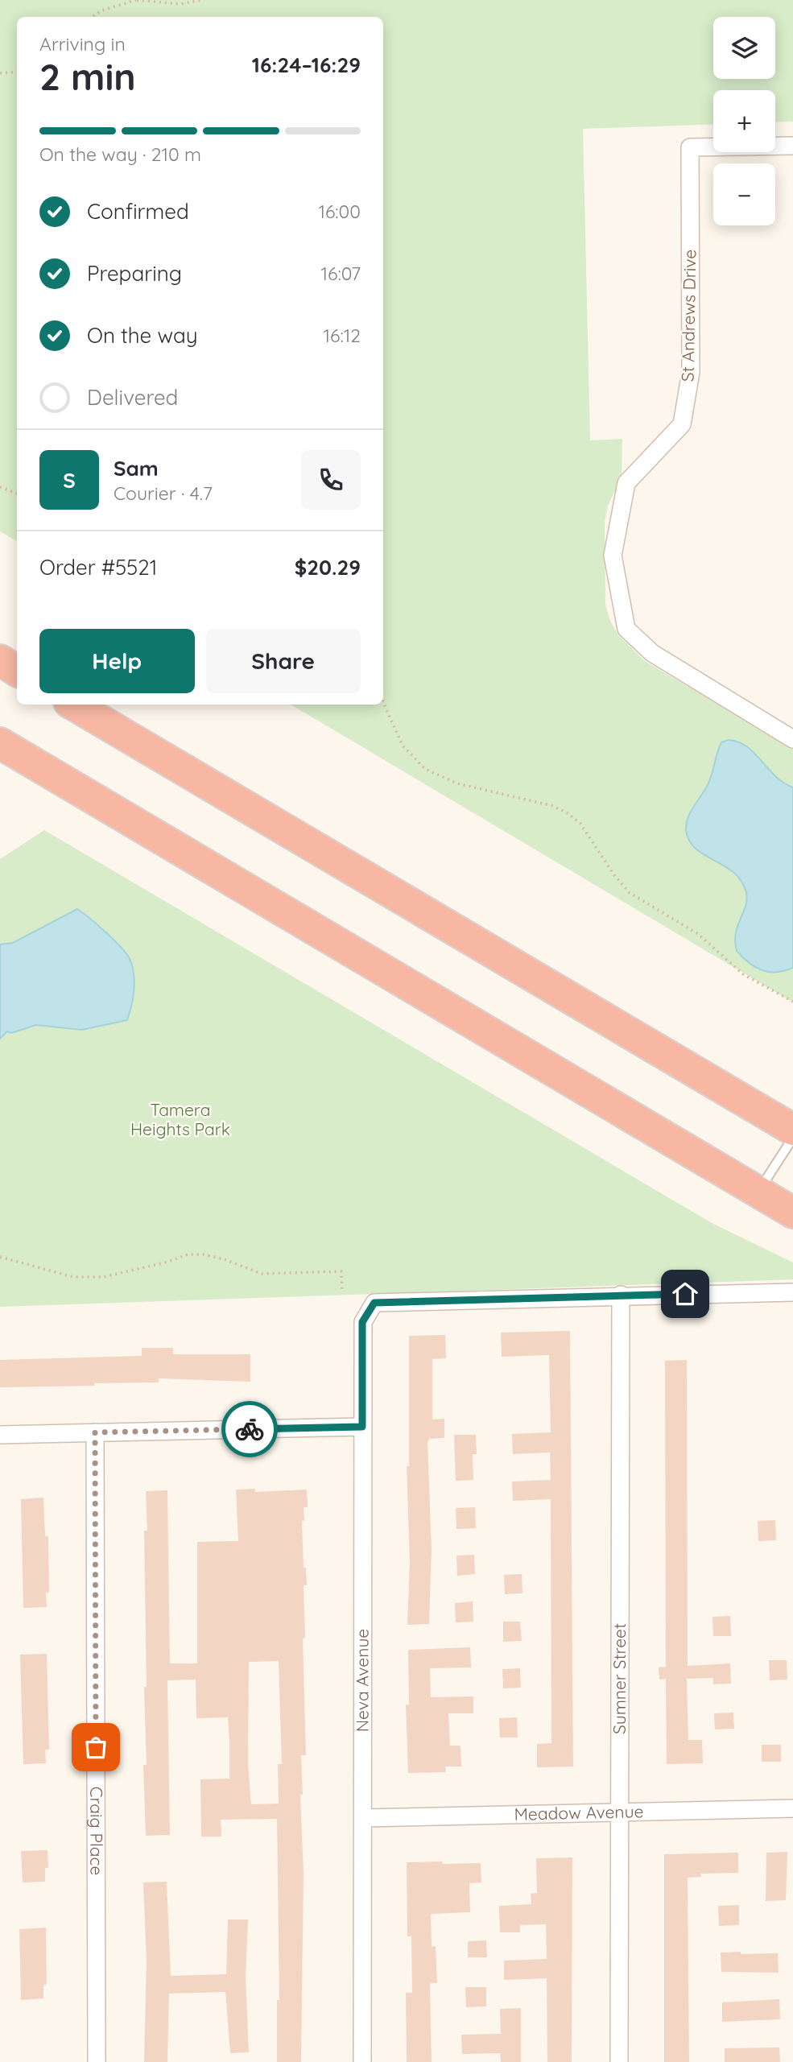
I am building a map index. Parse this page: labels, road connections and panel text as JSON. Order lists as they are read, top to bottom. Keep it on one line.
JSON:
{"streets":{"street":["St Andrews Drive","Sumner Street","Neva Avenue","Meadow Avenue","Craig Place"]},"crossings":[["Sumner Street","Neva Avenue"],["Sumner Street","Meadow Avenue"],["Neva Avenue","Meadow Avenue"]],"parks":["Tamera Heights Park"],"page":{"map_buttons":["+","−"],"heading":["2 min","Arriving in","16:24–16:29"],"panel":["Sam","Courier · 4.7","Order #5521","$20.29"],"bar":"On the way · 210 m","list":[["Confirmed","16:00"],["Preparing","16:07"],["On the way","16:12"],"Delivered"],"round":"S","buttons":["Help","Share"]}}
